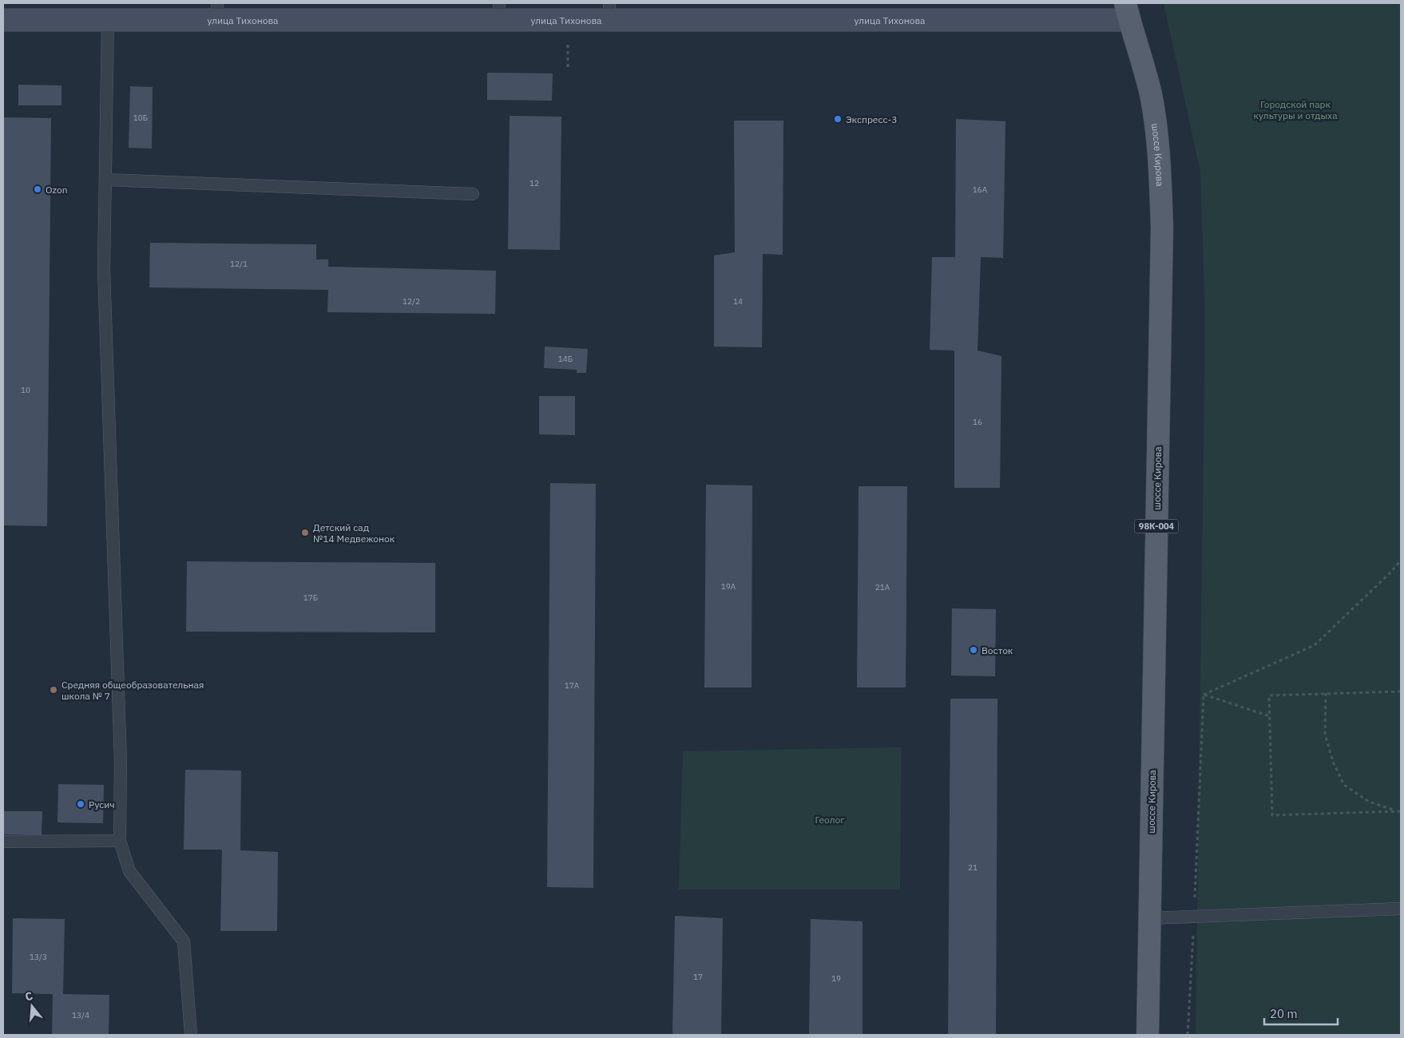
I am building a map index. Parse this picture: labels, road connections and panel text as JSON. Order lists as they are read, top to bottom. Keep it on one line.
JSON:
{"streets":{"main road":["улица Тихонова","шоссе Кирова","98К-004"]},"crossings":[["улица Тихонова","шоссе Кирова"]],"parks":["Городской парк культуры и отдыха","Геолог"],"places":["Экспресс-3","Ozon","Детский сад №14 Медвежонок","Восток","Cредняя общеобразовательная школа № 7","Русич"],"house_numbers":["10Б","12","16А","12/1","12/2","14","14Б","10","16","19А","21А","17Б","17А","21","13/3","17","19","13/4"],"scale_bar":"20 m","north":"top"}
